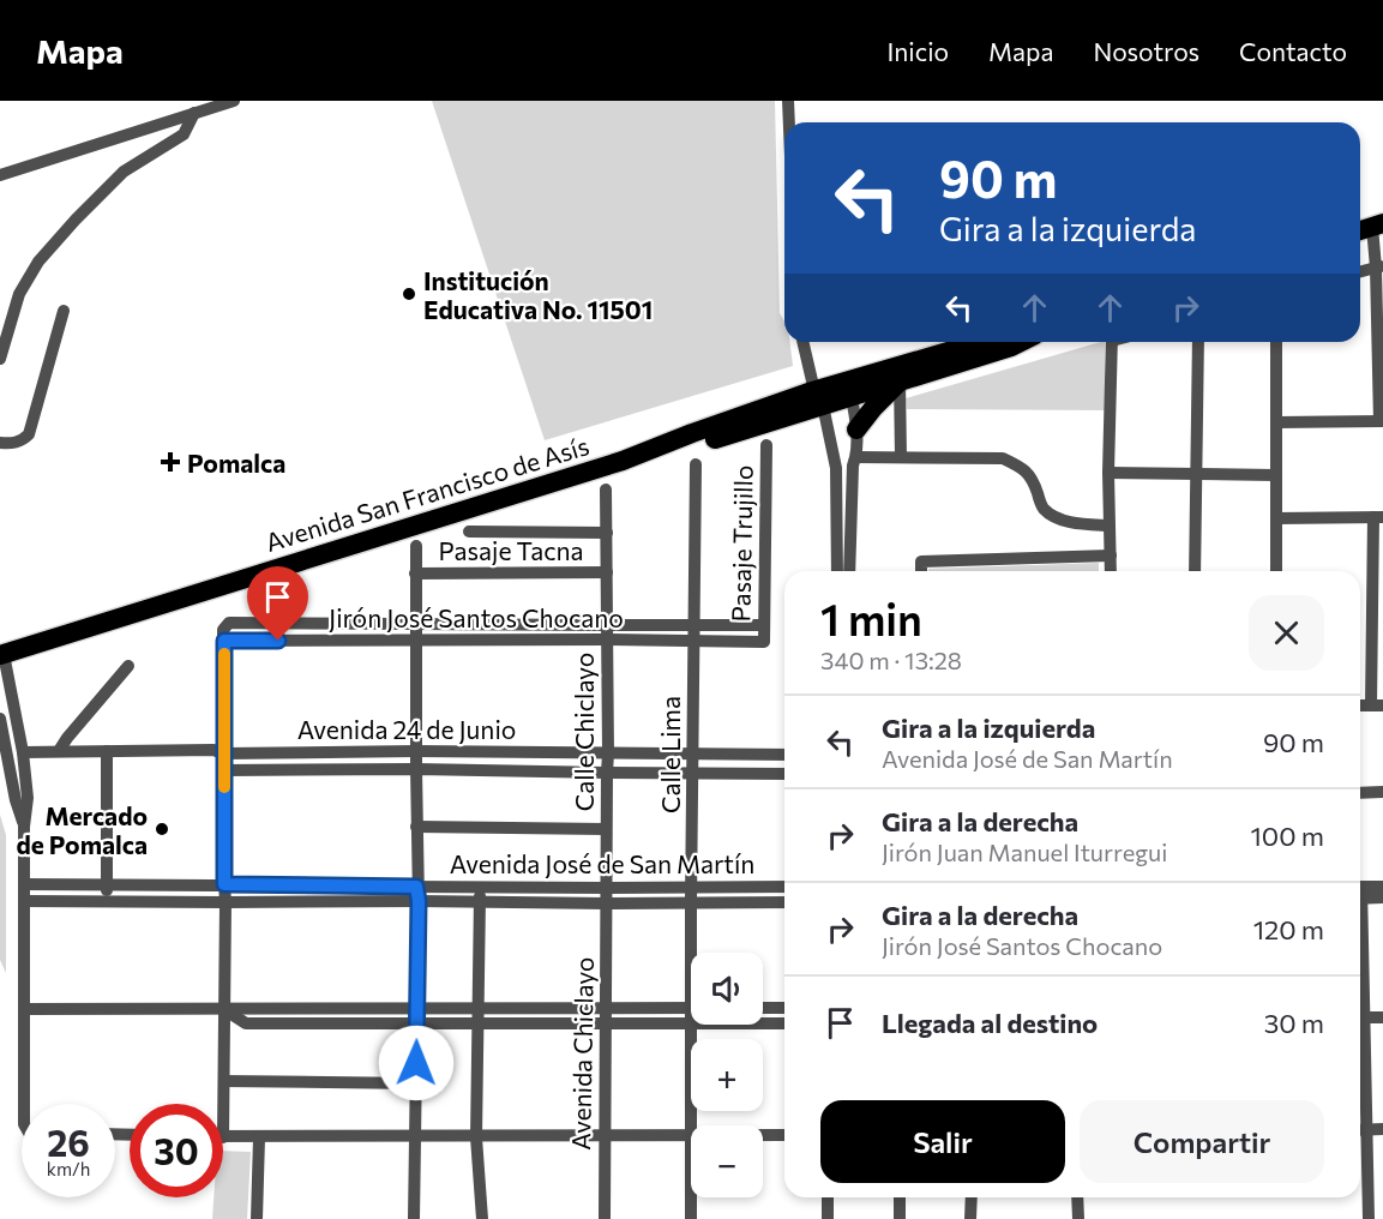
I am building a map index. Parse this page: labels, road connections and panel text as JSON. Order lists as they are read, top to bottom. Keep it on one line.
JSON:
{"streets":{"highway":["Avenida San Francisco de Asís"],"street":["Pasaje Trujillo","Pasaje Tacna","Jirón José Santos Chocano","Avenida 24 de Junio","Calle Chiclayo","Calle Lima","Avenida José de San Martín","Avenida Chiclayo"]},"crossings":[["Pasaje Trujillo","Jirón José Santos Chocano"],["Pasaje Tacna","Calle Chiclayo"],["Jirón José Santos Chocano","Calle Chiclayo"],["Jirón José Santos Chocano","Calle Lima"],["Avenida 24 de Junio","Calle Chiclayo"],["Avenida 24 de Junio","Calle Lima"],["Calle Chiclayo","Avenida José de San Martín"],["Calle Chiclayo","Avenida Chiclayo"],["Calle Lima","Avenida José de San Martín"],["Avenida José de San Martín","Avenida Chiclayo"]],"places":{"other":["Institución Educativa No. 11501","Mercado de Pomalca"],"health":["Pomalca"]},"page":{"header":"Mapa","nav":["Inicio","Mapa","Nosotros","Contacto"],"turn":["90 m","Gira a la izquierda"],"heading":["1 min","340 m · 13:28"],"list":[{"name":"Gira a la izquierda","note":"Avenida José de San Martín","value":"90 m"},{"name":"Gira a la derecha","note":"Jirón Juan Manuel Iturregui","value":"100 m"},{"name":"Gira a la derecha","note":"Jirón José Santos Chocano","value":"120 m"},{"name":"Llegada al destino","value":"30 m"}],"map_buttons":["+","−"],"buttons":["Salir","Compartir"],"speed":"26 km/h","limit":"30"}}
